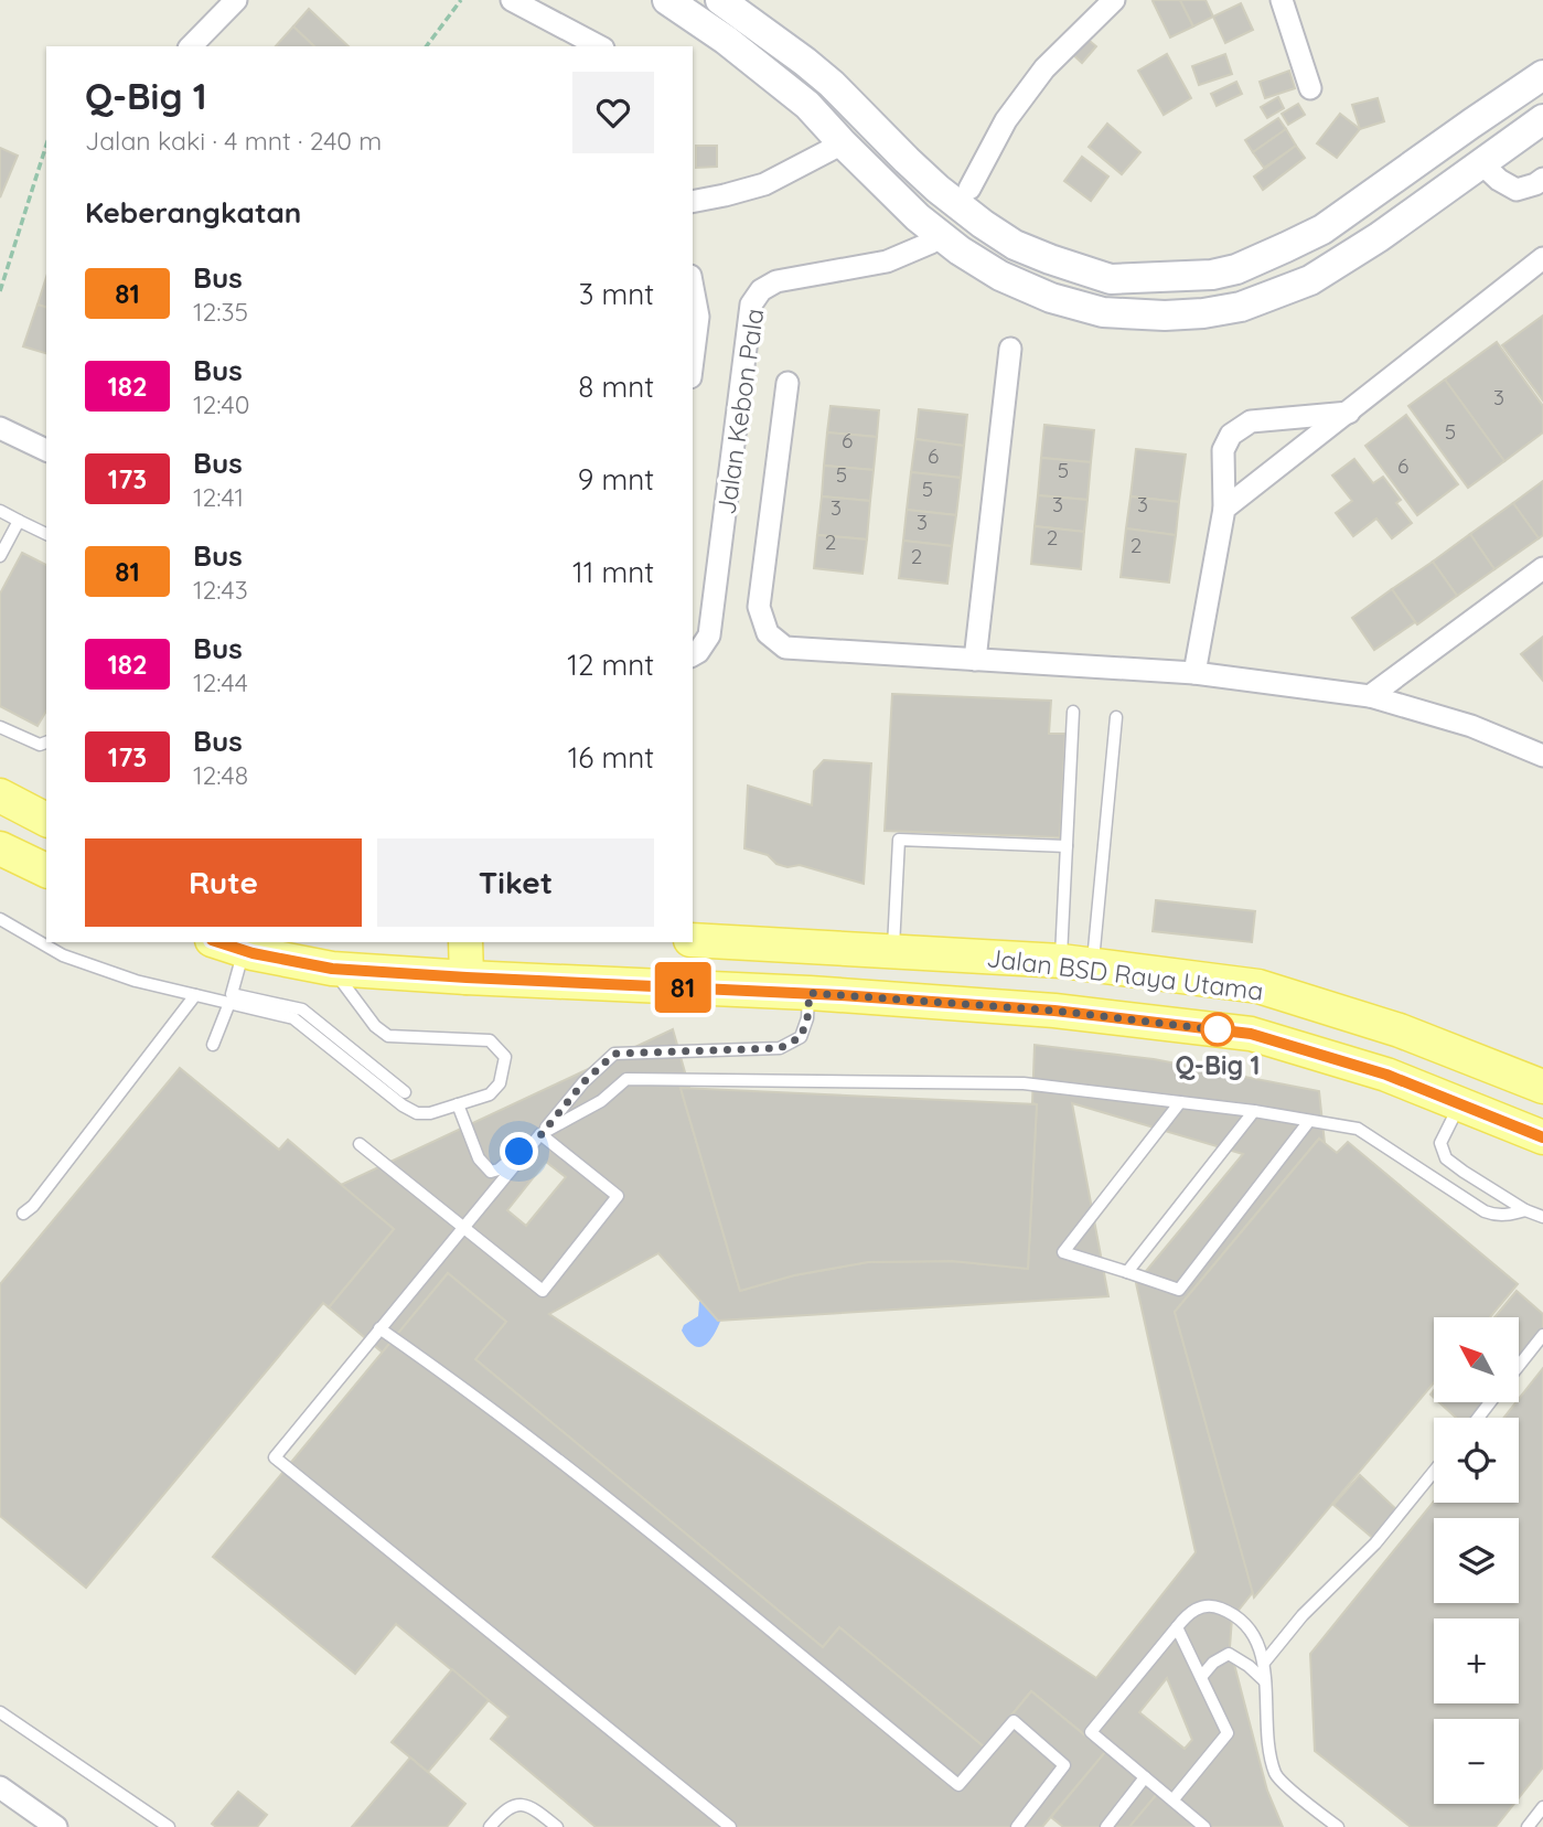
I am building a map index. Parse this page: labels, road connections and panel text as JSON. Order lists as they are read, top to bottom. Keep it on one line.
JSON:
{"streets":{"main road":["Jalan BSD Raya Utama"],"street":["Jalan Kebon Pala"]},"places":["Q-Big 1"],"lines":["bus line 81"],"house_numbers":["3","5","6","6","6","5","5","5","3","3","3","3","2","2","2","2"],"north":"top left","page":{"on_map":"81","heading":[["Q-Big 1","Jalan kaki · 4 mnt · 240 m"],"Keberangkatan"],"list":[{"mark":"81","name":"Bus","note":"12:35","value":"3 mnt"},{"mark":"182","name":"Bus","note":"12:40","value":"8 mnt"},{"mark":"173","name":"Bus","note":"12:41","value":"9 mnt"},{"mark":"81","name":"Bus","note":"12:43","value":"11 mnt"},{"mark":"182","name":"Bus","note":"12:44","value":"12 mnt"},{"mark":"173","name":"Bus","note":"12:48","value":"16 mnt"}],"buttons":["Rute","Tiket"],"map_buttons":["+","−"]}}
